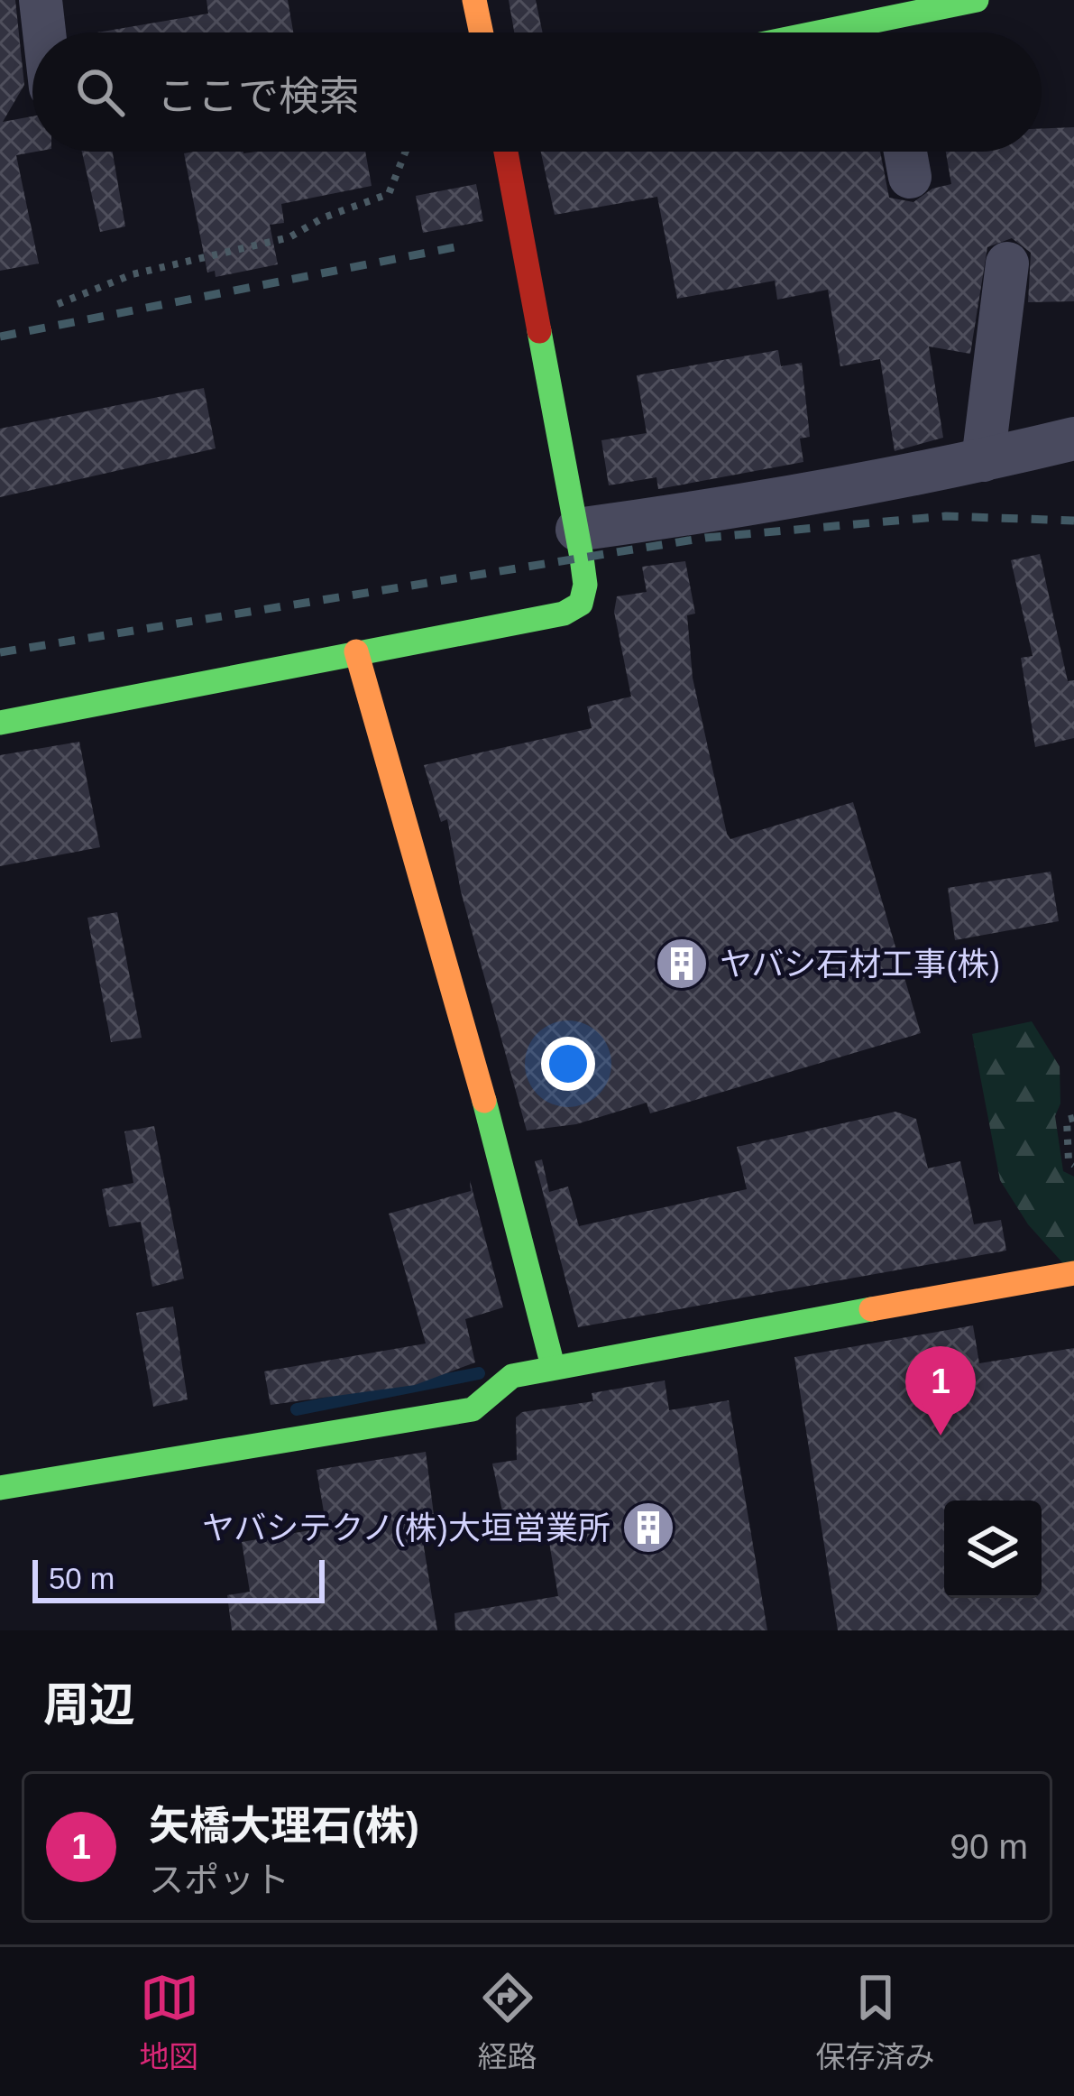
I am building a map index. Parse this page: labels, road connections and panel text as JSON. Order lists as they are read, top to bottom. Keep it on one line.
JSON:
{"places":{"building":["ヤバシ石材工事(株)","ヤバシテクノ(株)大垣営業所"]},"scale_bar":"50 m","page":{"search":"ここで検索","pins":"1","scale":"50 m","heading":"周辺","list":[{"mark":"1","name":"矢橋大理石(株)","note":"スポット","value":"90 m"}],"nav":["地図","経路","保存済み"]}}
